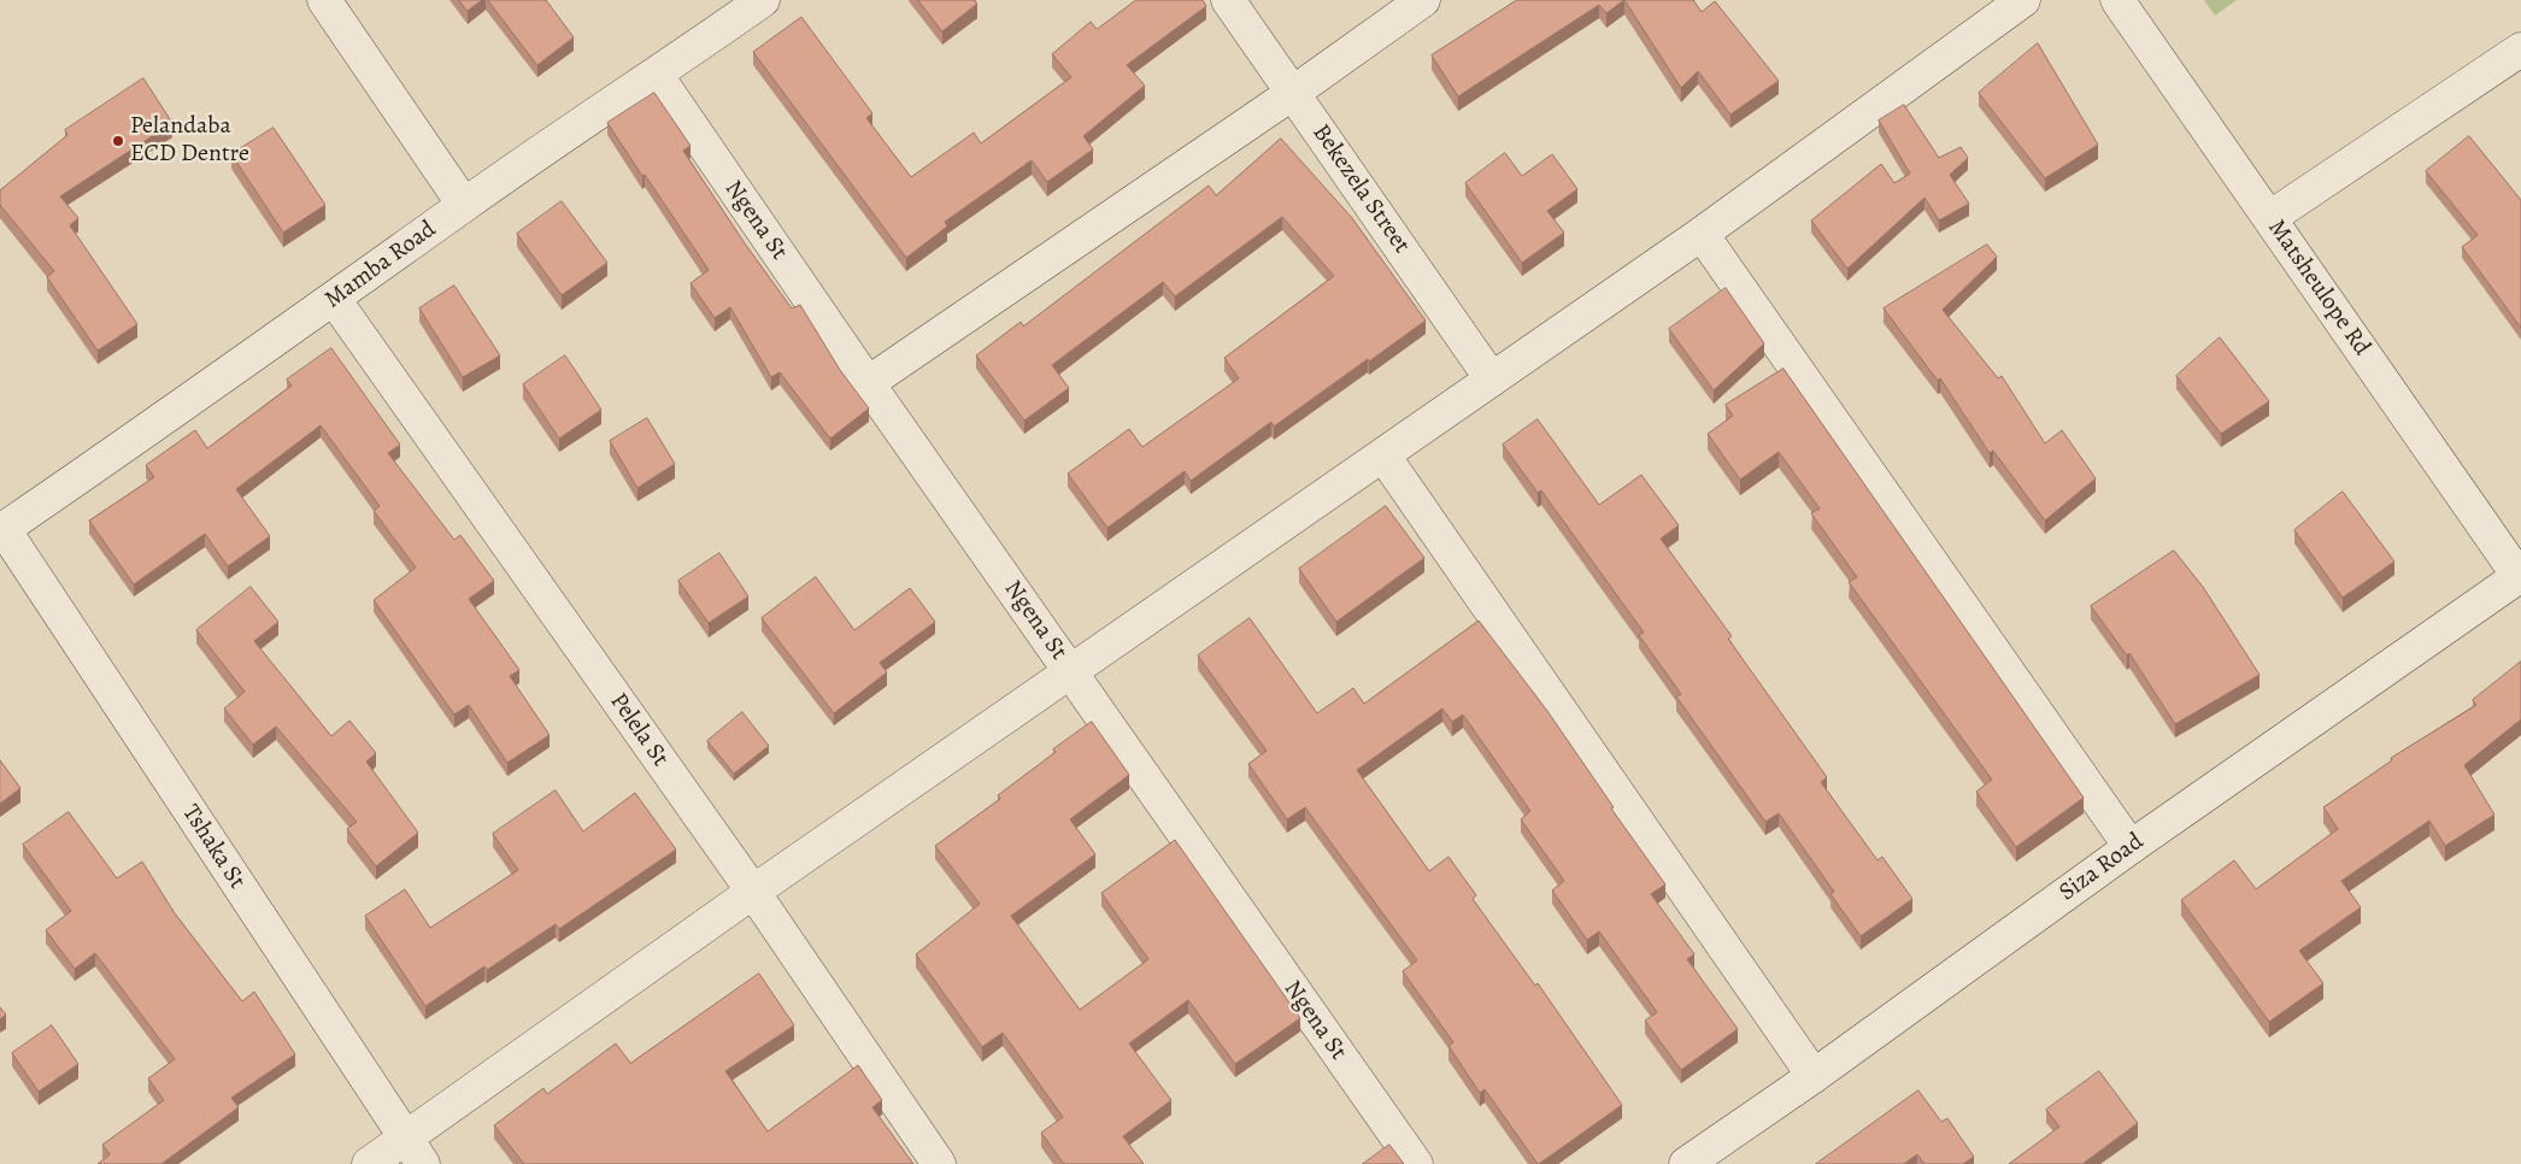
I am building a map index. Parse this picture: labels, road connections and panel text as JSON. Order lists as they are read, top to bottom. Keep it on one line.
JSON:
{"streets":{"street":["Bekezela Street","Ngena St","Mamba Road","Matsheulope Rd","Pelela St","Tshaka St","Siza Road"]},"crossings":[["Ngena St","Mamba Road"],["Mamba Road","Pelela St"],["Mamba Road","Tshaka St"],["Matsheulope Rd","Siza Road"]],"places":["Pelandaba ECD Dentre"]}
